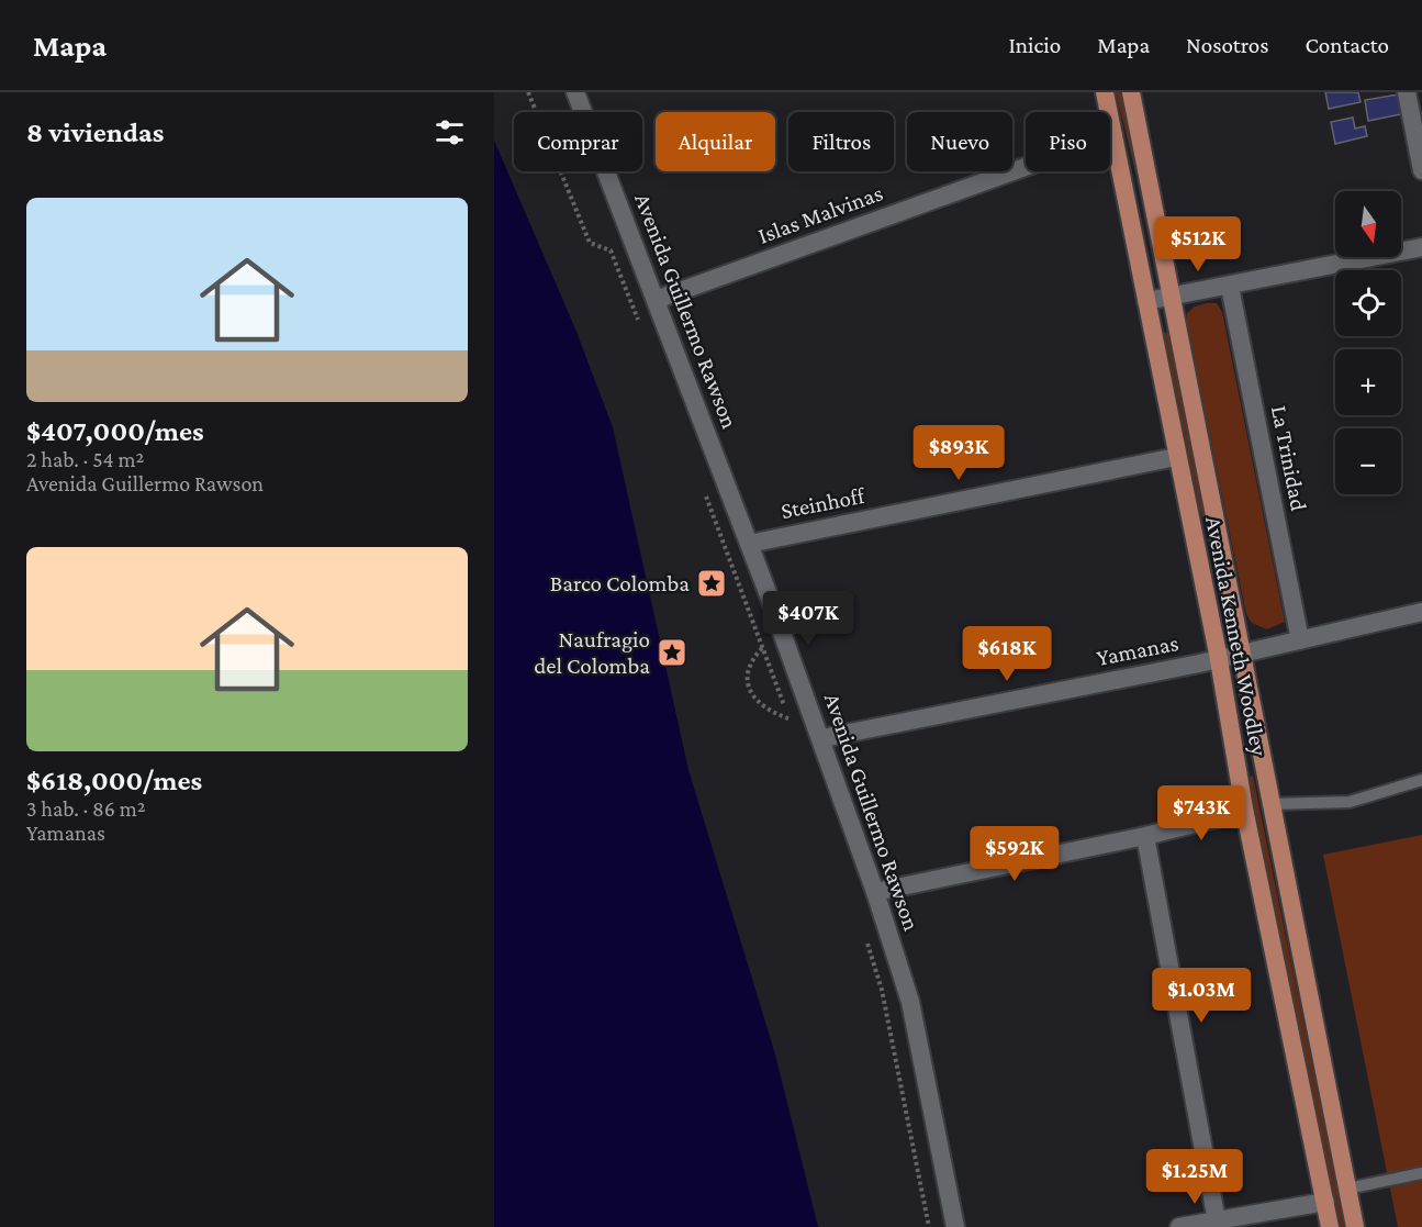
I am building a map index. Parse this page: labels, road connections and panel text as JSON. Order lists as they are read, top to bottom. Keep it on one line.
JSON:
{"streets":{"main road":["Avenida Kenneth Woodley"],"street":["Islas Malvinas","Avenida Guillermo Rawson","La Trinidad","Steinhoff","Yamanas"]},"crossings":[["Islas Malvinas","Avenida Guillermo Rawson"],["Islas Malvinas","Avenida Kenneth Woodley"],["Avenida Guillermo Rawson","Steinhoff"],["Avenida Guillermo Rawson","Yamanas"],["La Trinidad","Yamanas"],["Steinhoff","Avenida Kenneth Woodley"],["Avenida Kenneth Woodley","Yamanas"]],"places":{"place":["Barco Colomba","Naufragio del Colomba"]},"north":"bottom","page":{"header":"Mapa","nav":["Inicio","Mapa","Nosotros","Contacto"],"heading":"8 viviendas","chip":["Comprar","Alquilar","Filtros","Nuevo","Piso"],"list":[{"name":"$407,000/mes","note":"2 hab. · 54 m² · Avenida Guillermo Rawson"},{"name":"$618,000/mes","note":"3 hab. · 86 m² · Yamanas"}],"map_buttons":["+","−"],"price":["$512K","$893K","$407K","$618K","$743K","$592K","$1.03M","$1.25M"]}}
